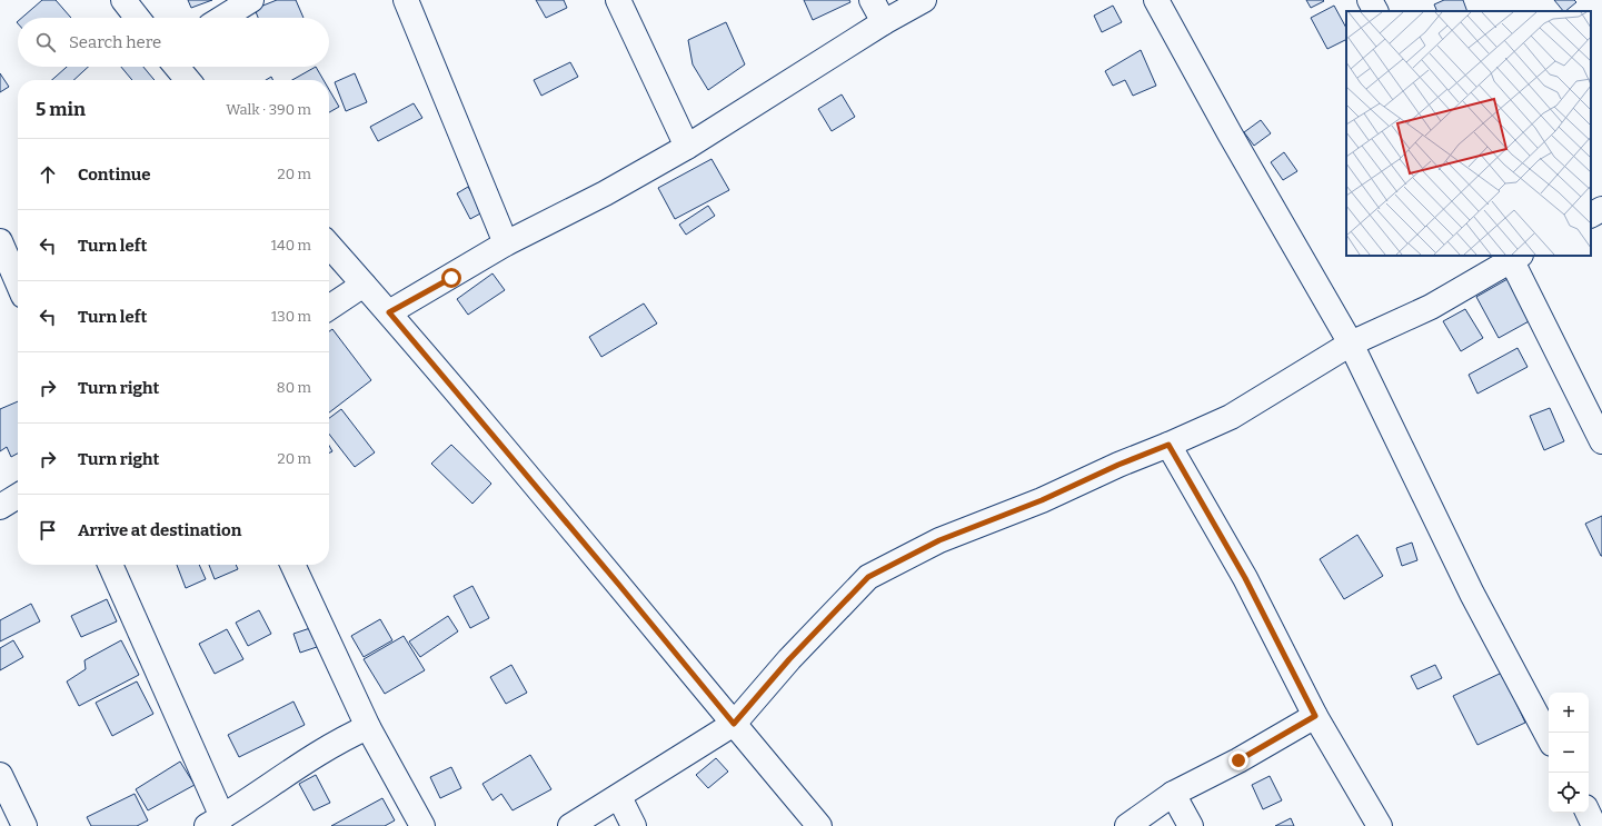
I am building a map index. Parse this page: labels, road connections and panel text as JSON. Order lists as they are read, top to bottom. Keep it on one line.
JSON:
{"page":{"search":"Search here","heading":["5 min","Walk · 390 m"],"list":[["Continue","20 m"],["Turn left","140 m"],["Turn left","130 m"],["Turn right","80 m"],["Turn right","20 m"],"Arrive at destination"],"map_buttons":["+","−"]}}
